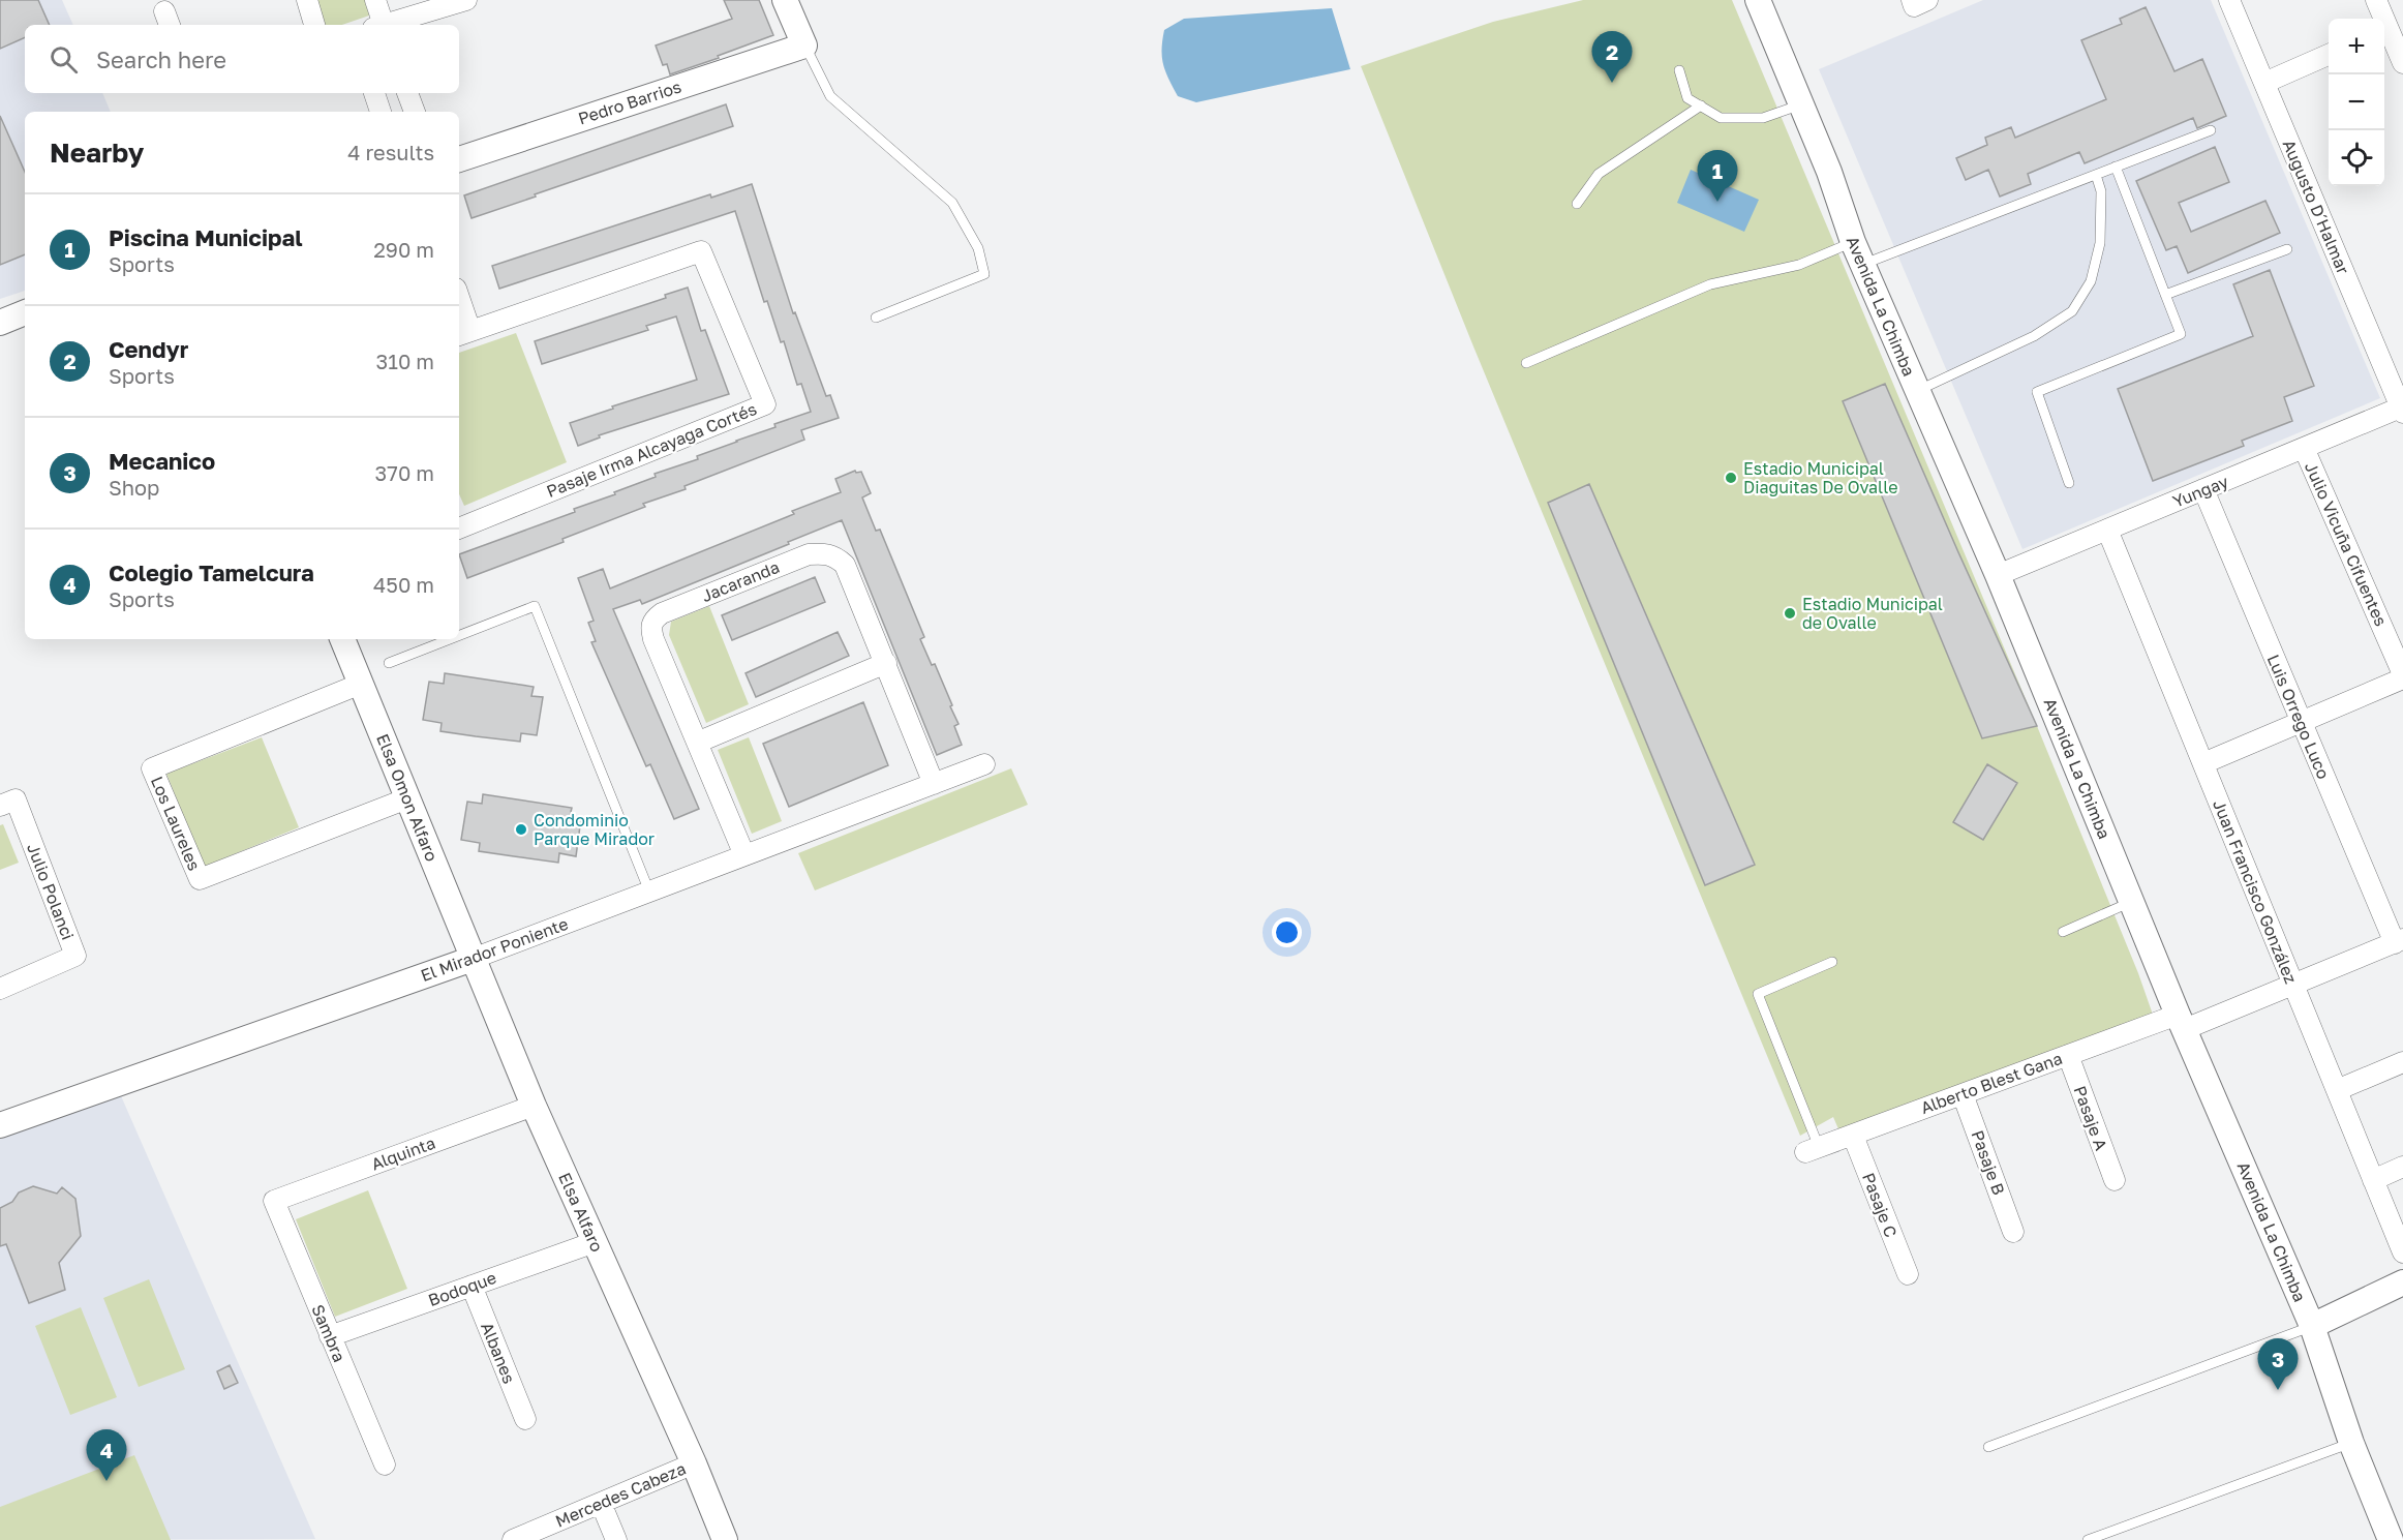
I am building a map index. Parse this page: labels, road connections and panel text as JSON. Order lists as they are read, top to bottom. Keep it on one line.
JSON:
{"streets":{"street":["Pedro Barrios","Augusto D´Halmar","Avenida La Chimba","Pasaje Irma Alcayaga Cortés","Yungay","Julio Vicuña Cifuentes","Jacaranda","Luis Orrego Luco","Elsa Omon Alfaro","Los Laureles","Julio Polanci","Juan Francisco González","El Mirador Poniente","Alberto Blest Gana","Pasaje A","Alquinta","Pasaje B","Pasaje C","Elsa Alfaro","Bodoque","Sambra","Albanes","Mercedes Cabeza"]},"crossings":[["Augusto D´Halmar","Yungay"],["Avenida La Chimba","Yungay"],["Avenida La Chimba","Alberto Blest Gana"],["Yungay","Julio Vicuña Cifuentes"],["Yungay","Luis Orrego Luco"],["Yungay","Juan Francisco González"],["Jacaranda","El Mirador Poniente"],["Luis Orrego Luco","Alberto Blest Gana"],["Elsa Omon Alfaro","Los Laureles"],["Elsa Omon Alfaro","El Mirador Poniente"],["Elsa Omon Alfaro","Elsa Alfaro"],["Juan Francisco González","Alberto Blest Gana"],["El Mirador Poniente","Elsa Alfaro"],["Alberto Blest Gana","Pasaje A"],["Alberto Blest Gana","Pasaje B"],["Alberto Blest Gana","Pasaje C"],["Alquinta","Elsa Alfaro"],["Alquinta","Sambra"],["Elsa Alfaro","Bodoque"],["Elsa Alfaro","Mercedes Cabeza"],["Bodoque","Sambra"],["Bodoque","Albanes"]],"places":["Estadio Municipal Diaguitas De Ovalle","Estadio Municipal de Ovalle","Condominio Parque Mirador"],"page":{"map_buttons":["+","−"],"search":"Search here","pins":["2","1","3","4"],"heading":["Nearby","4 results"],"list":[{"mark":"1","name":"Piscina Municipal","note":"Sports","value":"290 m"},{"mark":"2","name":"Cendyr","note":"Sports","value":"310 m"},{"mark":"3","name":"Mecanico","note":"Shop","value":"370 m"},{"mark":"4","name":"Colegio Tamelcura","note":"Sports","value":"450 m"}]}}
